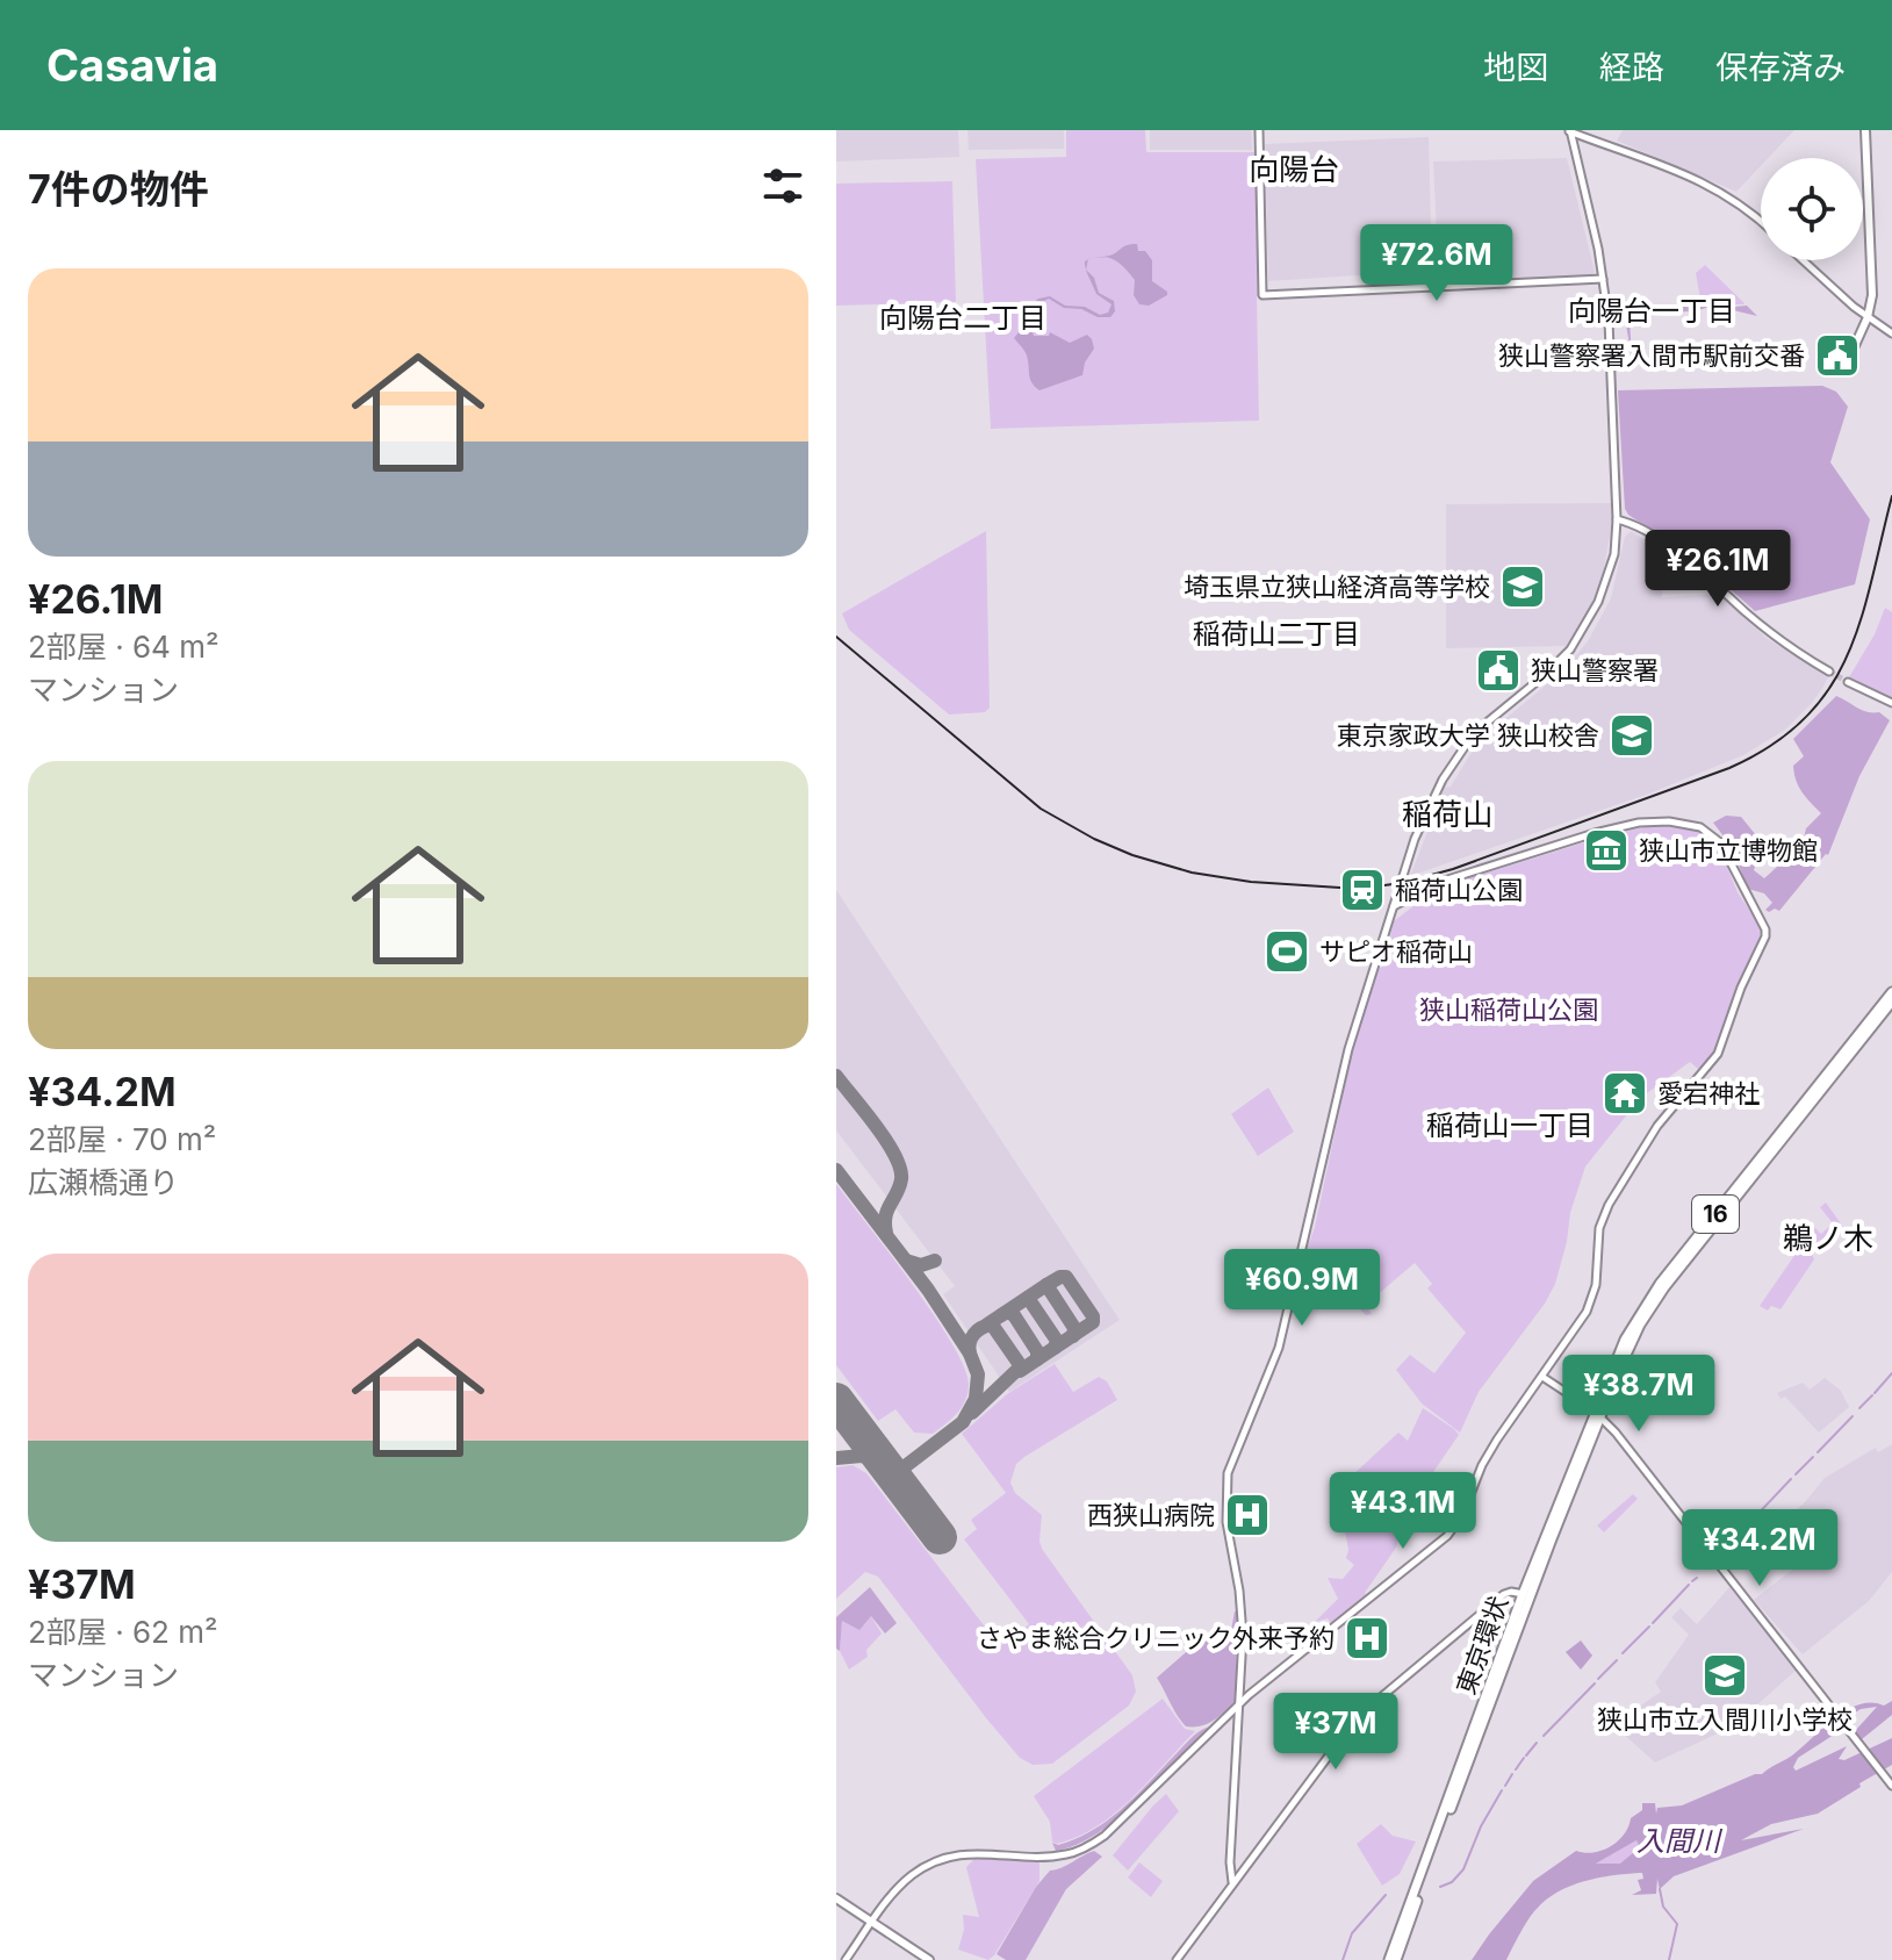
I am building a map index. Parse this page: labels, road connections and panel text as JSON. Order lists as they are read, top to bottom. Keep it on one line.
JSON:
{"streets":{"highway":["16","東京環状"]},"districts":["向陽台","向陽台一丁目","向陽台二丁目","稲荷山二丁目","稲荷山","稲荷山一丁目","鵜ノ木"],"water":["入間川"],"parks":["狭山稲荷山公園"],"places":{"public building":["狭山警察署入間市駅前交番","狭山警察署"],"school or university":["埼玉県立狭山経済高等学校","東京家政大学 狭山校舎","狭山市立入間川小学校"],"museum":["狭山市立博物館"],"station":["稲荷山公園"],"sports":["サピオ稲荷山"],"temple":["愛宕神社"],"hospital":["西狭山病院","さやま総合クリニック外来予約"]},"page":{"header":"Casavia","nav":["地図","経路","保存済み"],"heading":"7件の物件","price":["¥72.6M","¥26.1M","¥60.9M","¥38.7M","¥43.1M","¥34.2M","¥37M"],"list":[{"name":"¥26.1M","note":"2部屋 · 64 m² · マンション"},{"name":"¥34.2M","note":"2部屋 · 70 m² · 広瀬橋通り"},{"name":"¥37M","note":"2部屋 · 62 m² · マンション"}]}}
